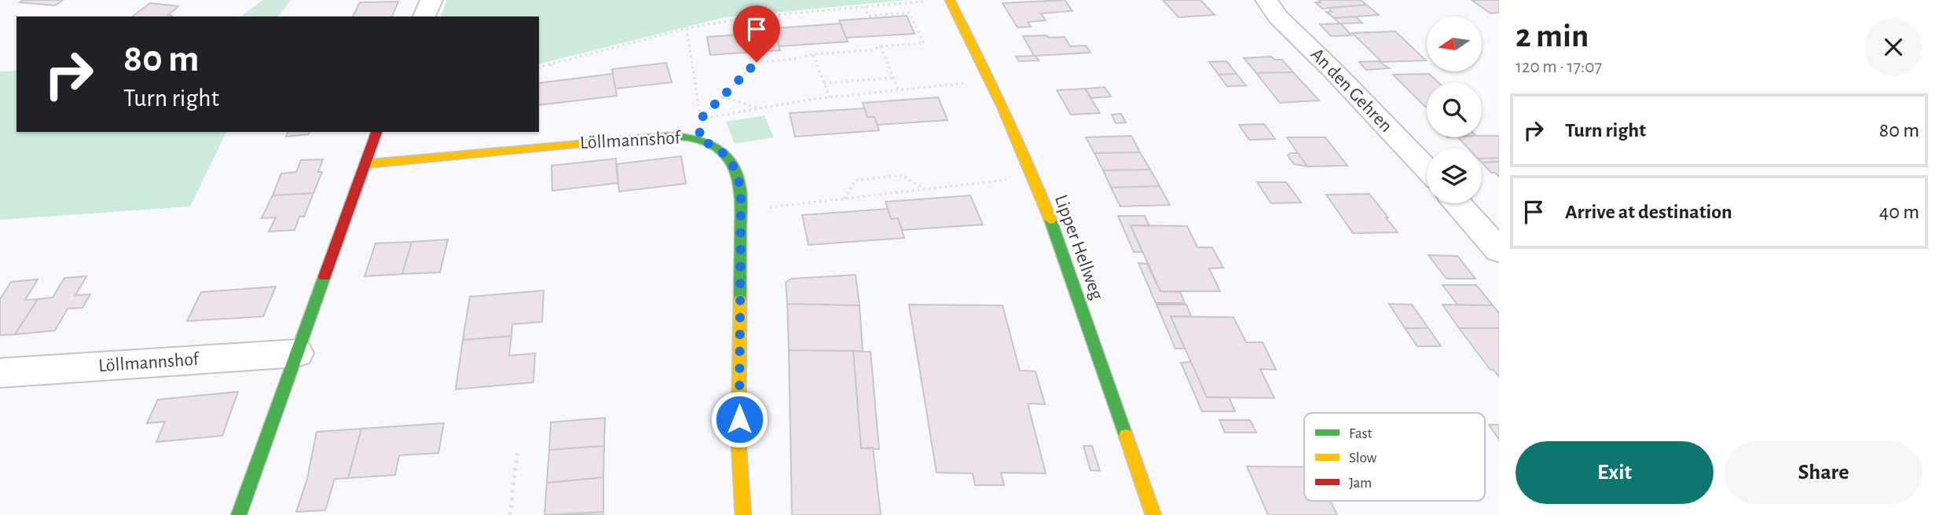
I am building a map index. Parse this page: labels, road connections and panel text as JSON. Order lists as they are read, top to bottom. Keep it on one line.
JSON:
{"streets":{"street":["An den Gehren","Löllmannshof","Lipper Hellweg"]},"legend":["Fast","Slow","Jam"],"north":"left","page":{"heading":["2 min","120 m · 17:07"],"turn":["80 m","Turn right"],"list":[{"name":"Turn right","value":"80 m"},{"name":"Arrive at destination","value":"40 m"}],"buttons":["Exit","Share"]}}
